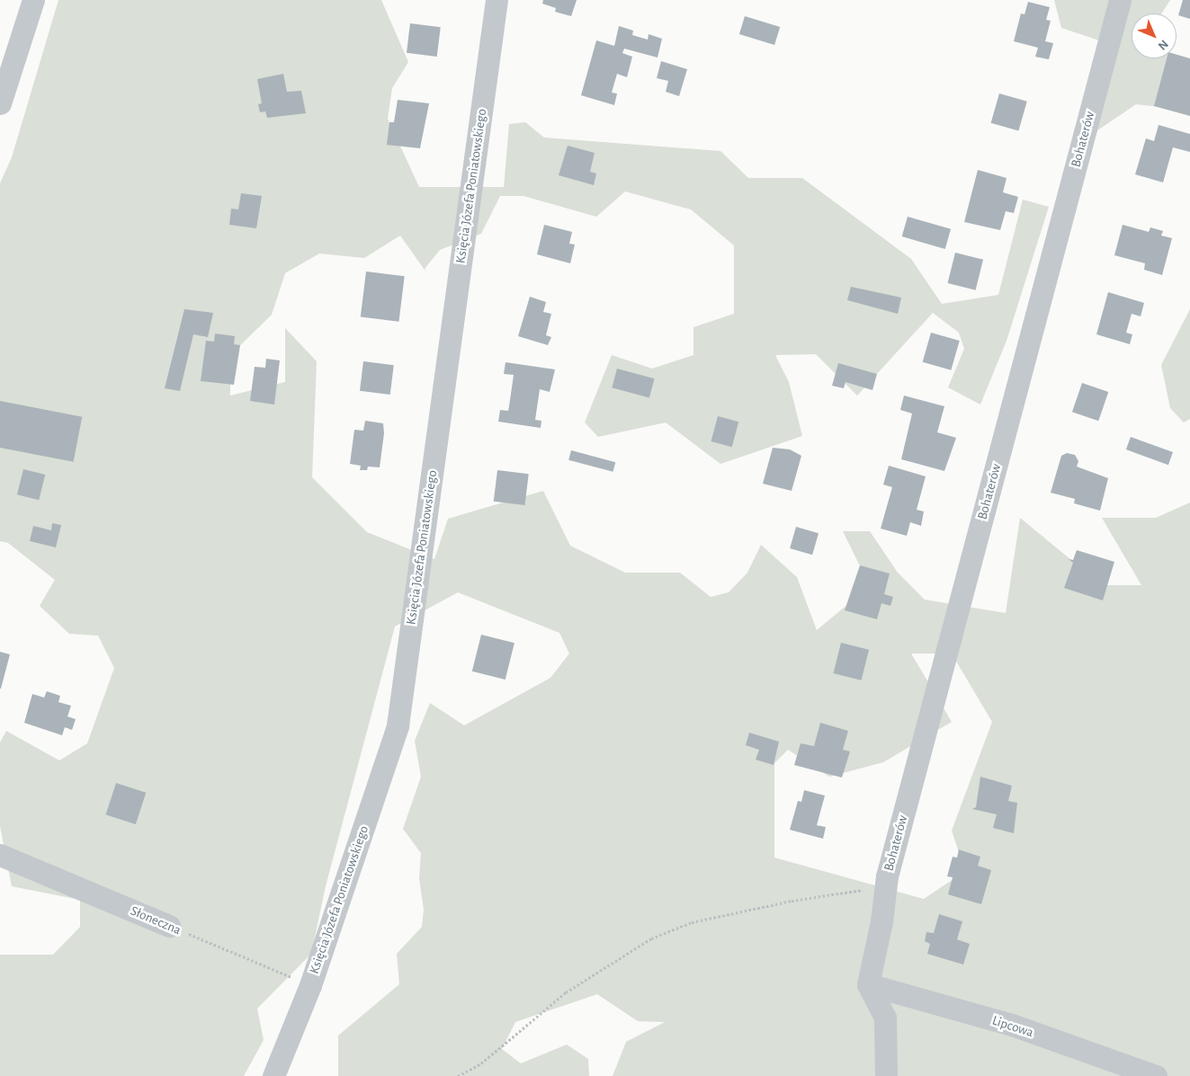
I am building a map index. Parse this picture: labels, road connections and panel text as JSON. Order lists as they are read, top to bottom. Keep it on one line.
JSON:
{"streets":{"street":["Bohaterów","Księcia Józefa Poniatowskiego","Słoneczna","Lipcowa"]},"crossings":[["Bohaterów","Lipcowa"],["Księcia Józefa Poniatowskiego","Słoneczna"]],"north":"bottom right"}
